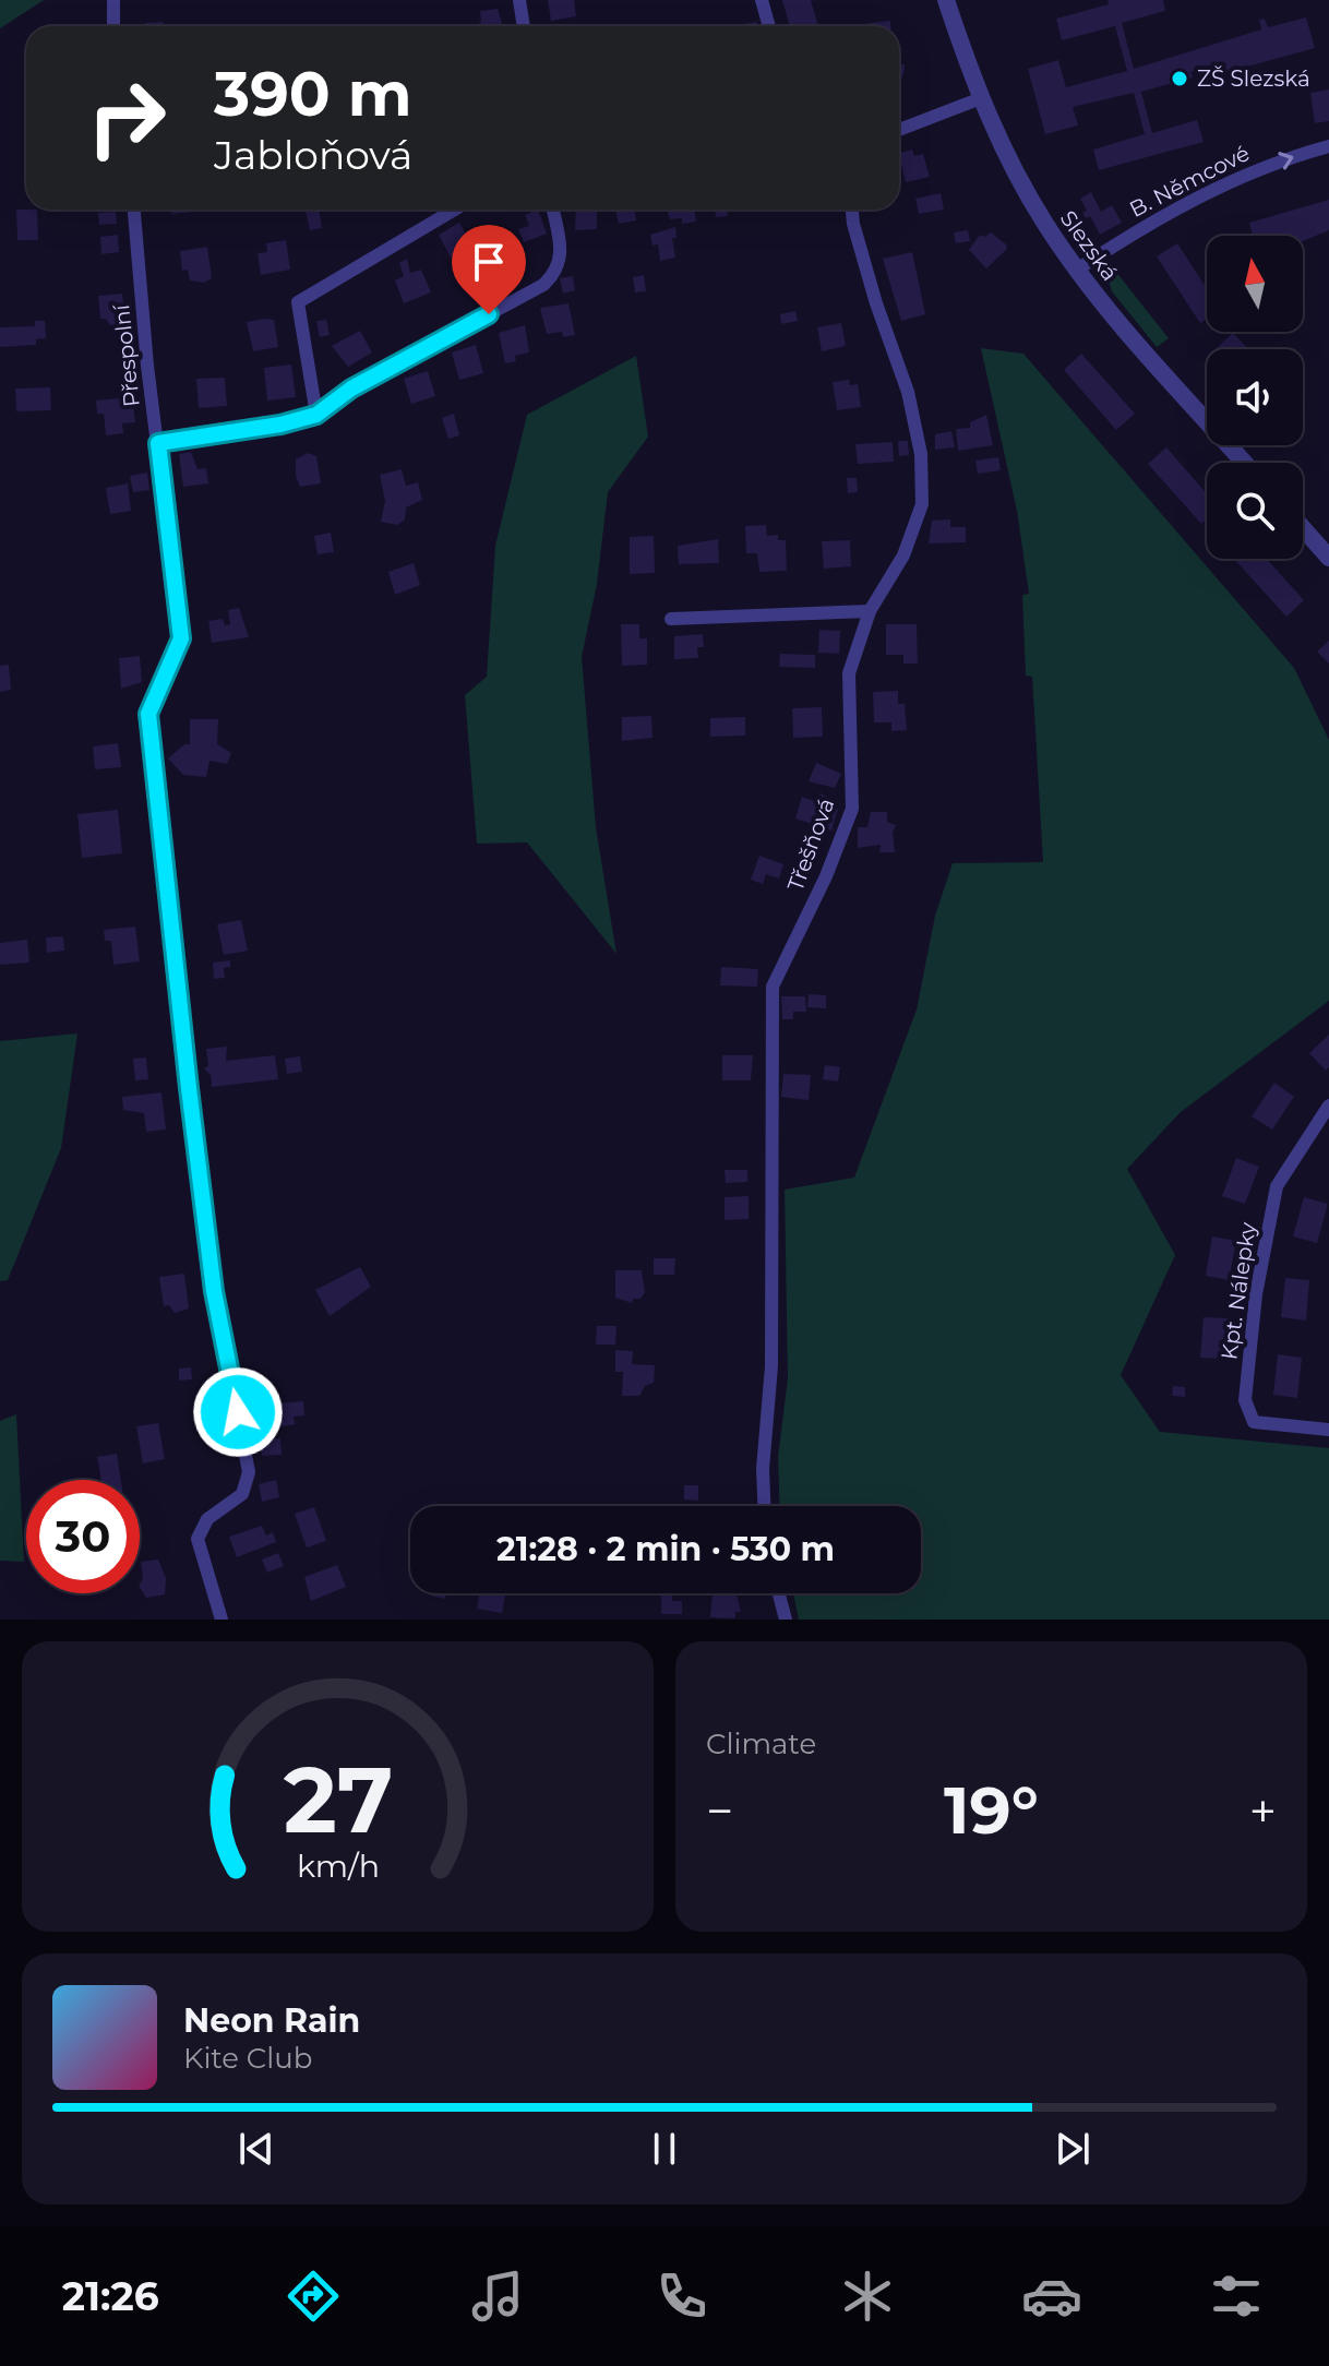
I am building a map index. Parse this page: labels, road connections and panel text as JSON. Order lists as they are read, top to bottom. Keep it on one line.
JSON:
{"streets":{"street":["B. Němcové","Slezská","Přespolní","Třešňová","Kpt. Nálepky"]},"crossings":[["B. Němcové","Slezská"]],"one_way":["B. Němcové"],"places":["ZŠ Slezská"],"north":"top","page":{"turn":["390 m","Jabloňová"],"limit":"30","trip":"21:28 · 2 min · 530 m","tile":"Climate","heat":["−","19°","+"],"song":["Neon Rain","Kite Club"],"tabs":"21:26","gauge":["27","km/h"]}}
